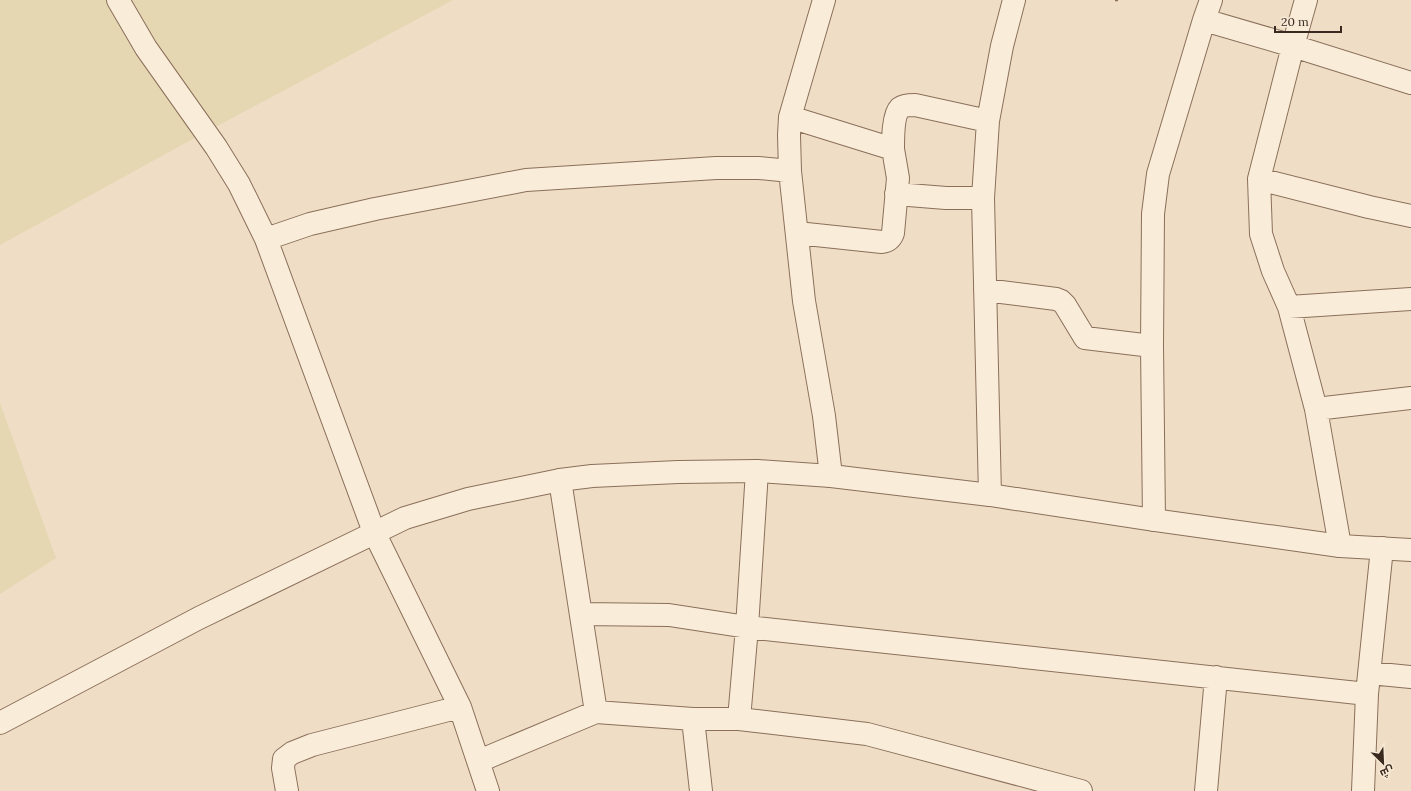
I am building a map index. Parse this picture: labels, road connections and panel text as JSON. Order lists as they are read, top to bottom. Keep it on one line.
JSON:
{"scale_bar":"20 m","north":"bottom right"}
